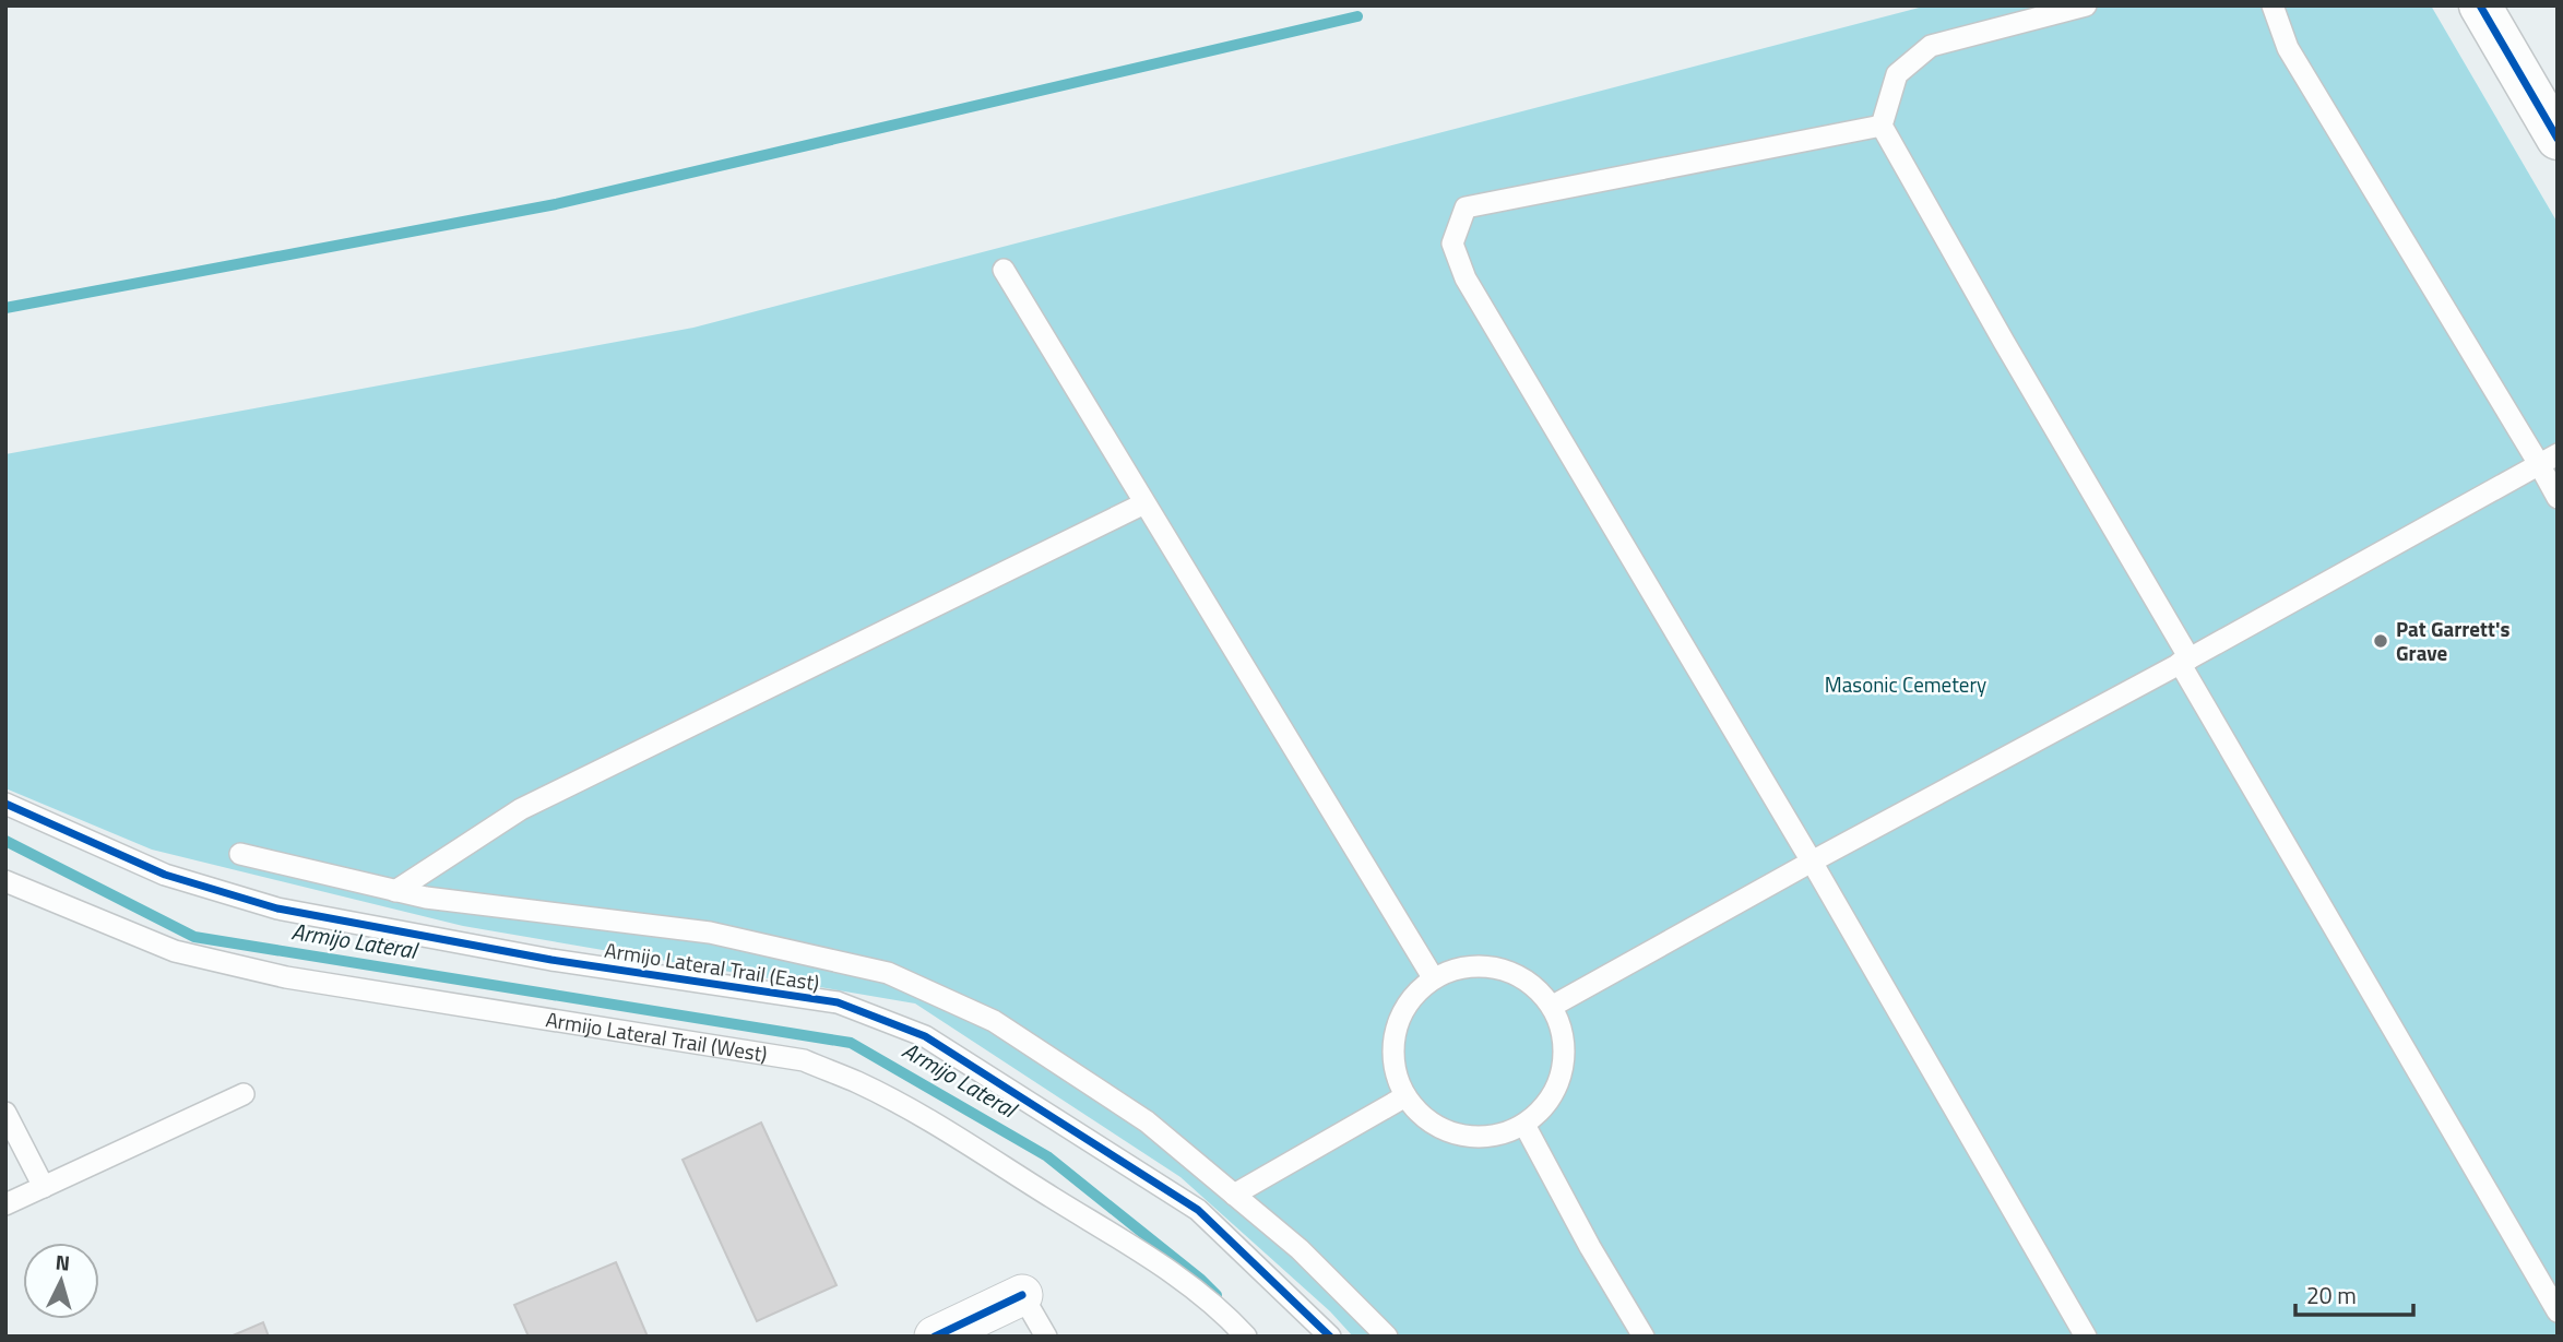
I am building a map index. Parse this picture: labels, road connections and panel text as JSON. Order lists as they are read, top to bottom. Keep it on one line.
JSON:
{"streets":{"lane":["Armijo Lateral Trail (East)","Armijo Lateral Trail (West)"]},"water":["Armijo Lateral"],"parks":["Masonic Cemetery"],"places":["Pat Garrett's Grave"],"scale_bar":"20 m","north":"top"}
